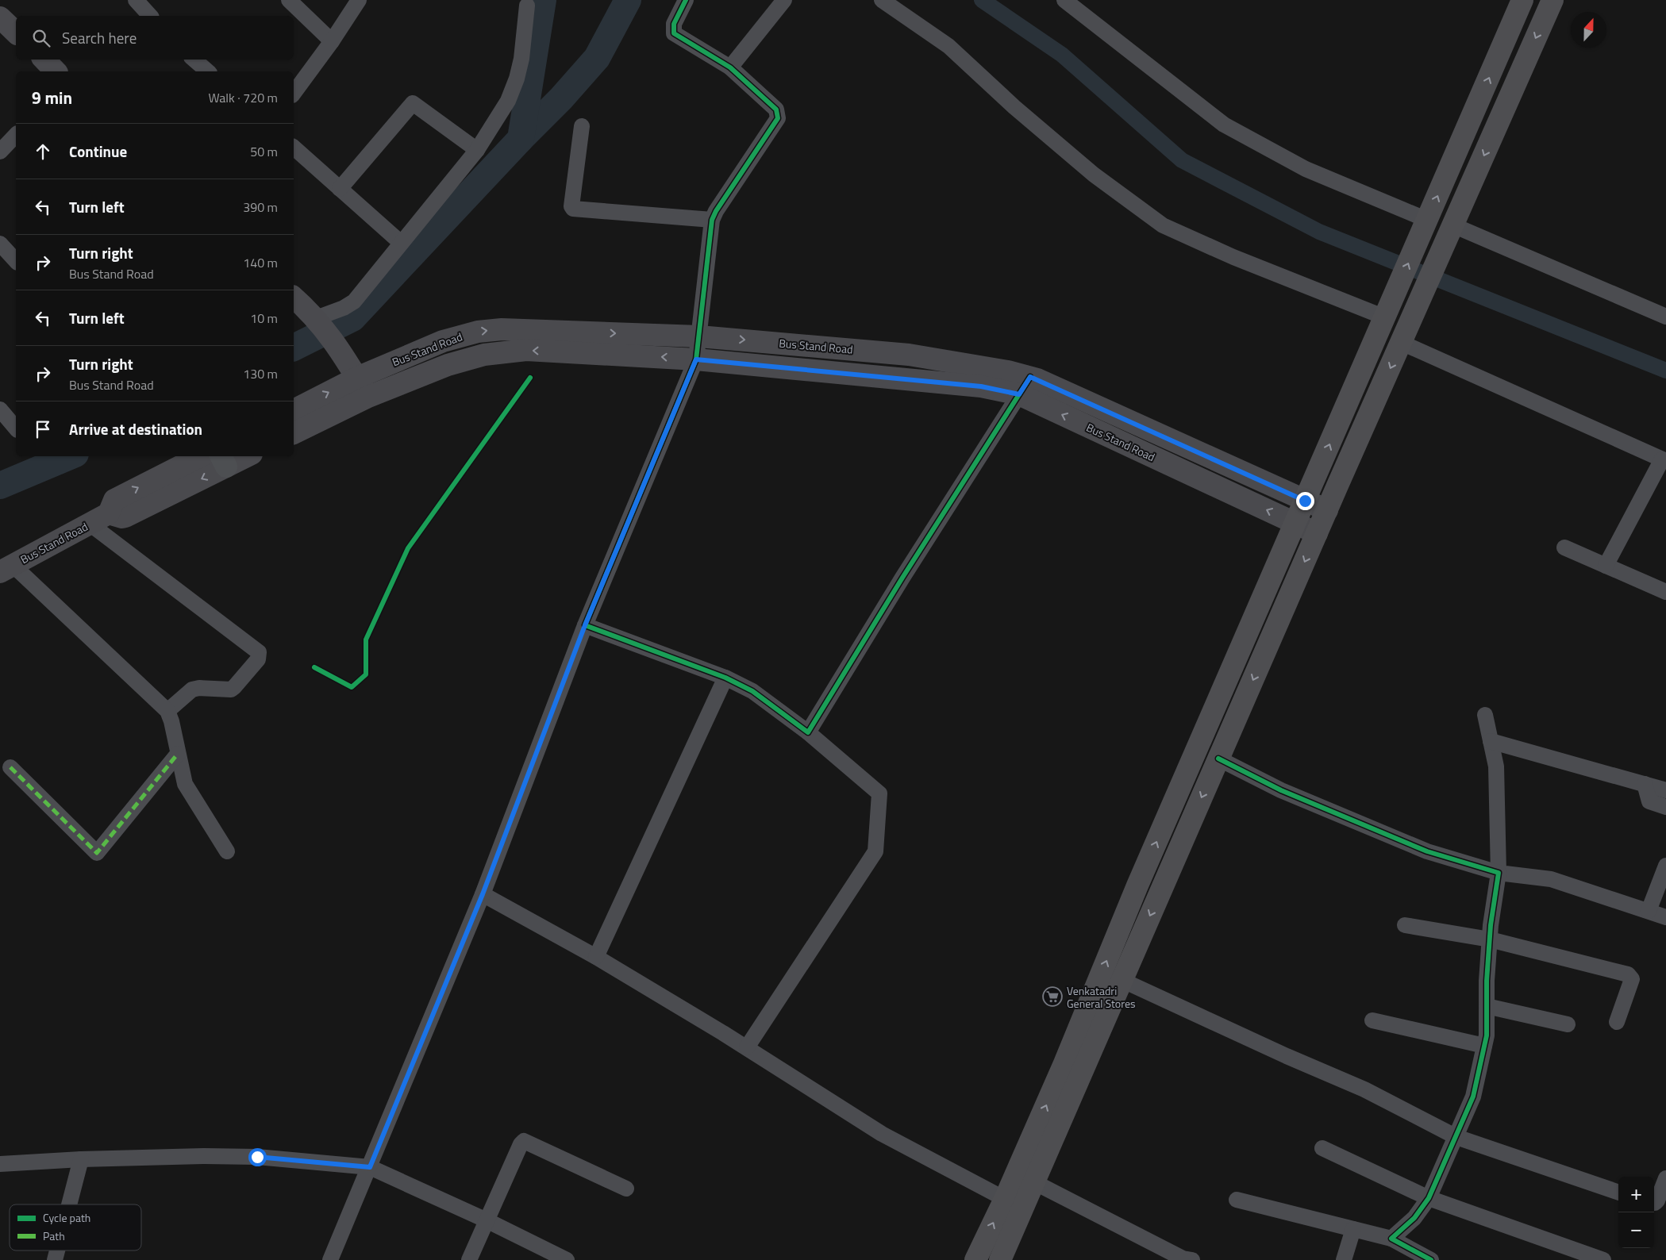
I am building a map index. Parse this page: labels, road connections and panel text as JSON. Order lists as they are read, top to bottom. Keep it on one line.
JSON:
{"streets":{"street":["Bus Stand Road"]},"places":{"supermarket":["Venkatadri General Stores"]},"legend":["Cycle path","Path"],"north":"top","page":{"search":"Search here","heading":["9 min","Walk · 720 m"],"list":[["Continue","50 m"],["Turn left","390 m"],["Turn right","Bus Stand Road","140 m"],["Turn left","10 m"],["Turn right","Bus Stand Road","130 m"],"Arrive at destination"],"map_buttons":["+","−"]}}
